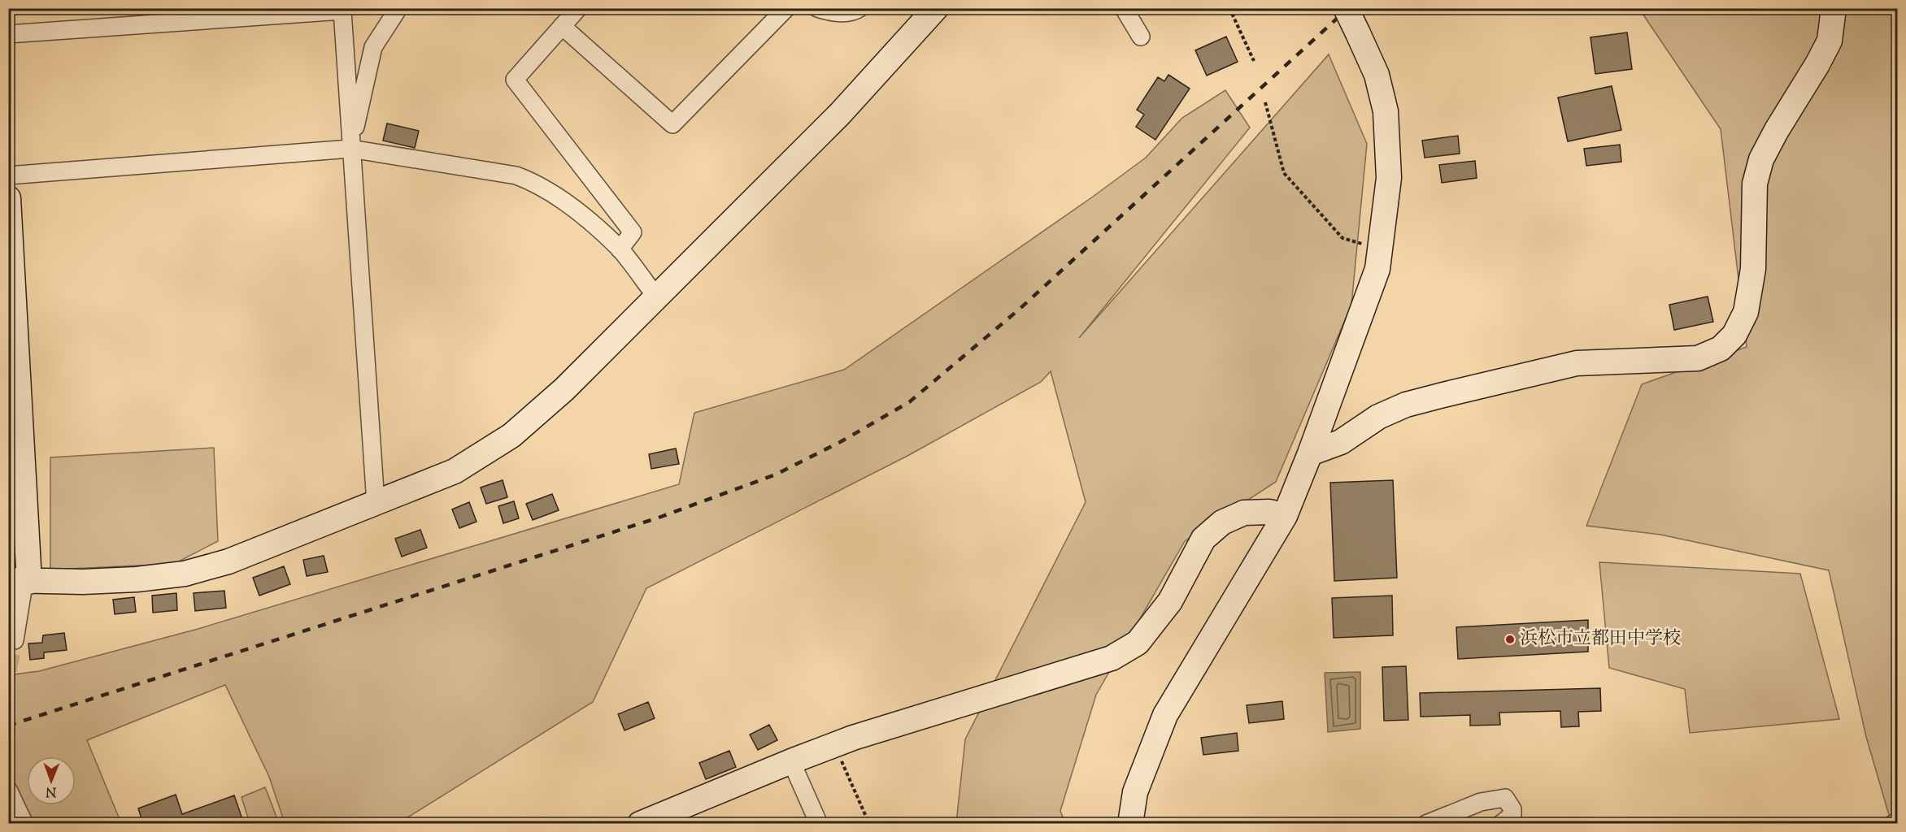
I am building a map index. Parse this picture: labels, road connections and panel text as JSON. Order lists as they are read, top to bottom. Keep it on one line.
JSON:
{"places":["浜松市立都田中学校"],"north":"bottom"}
